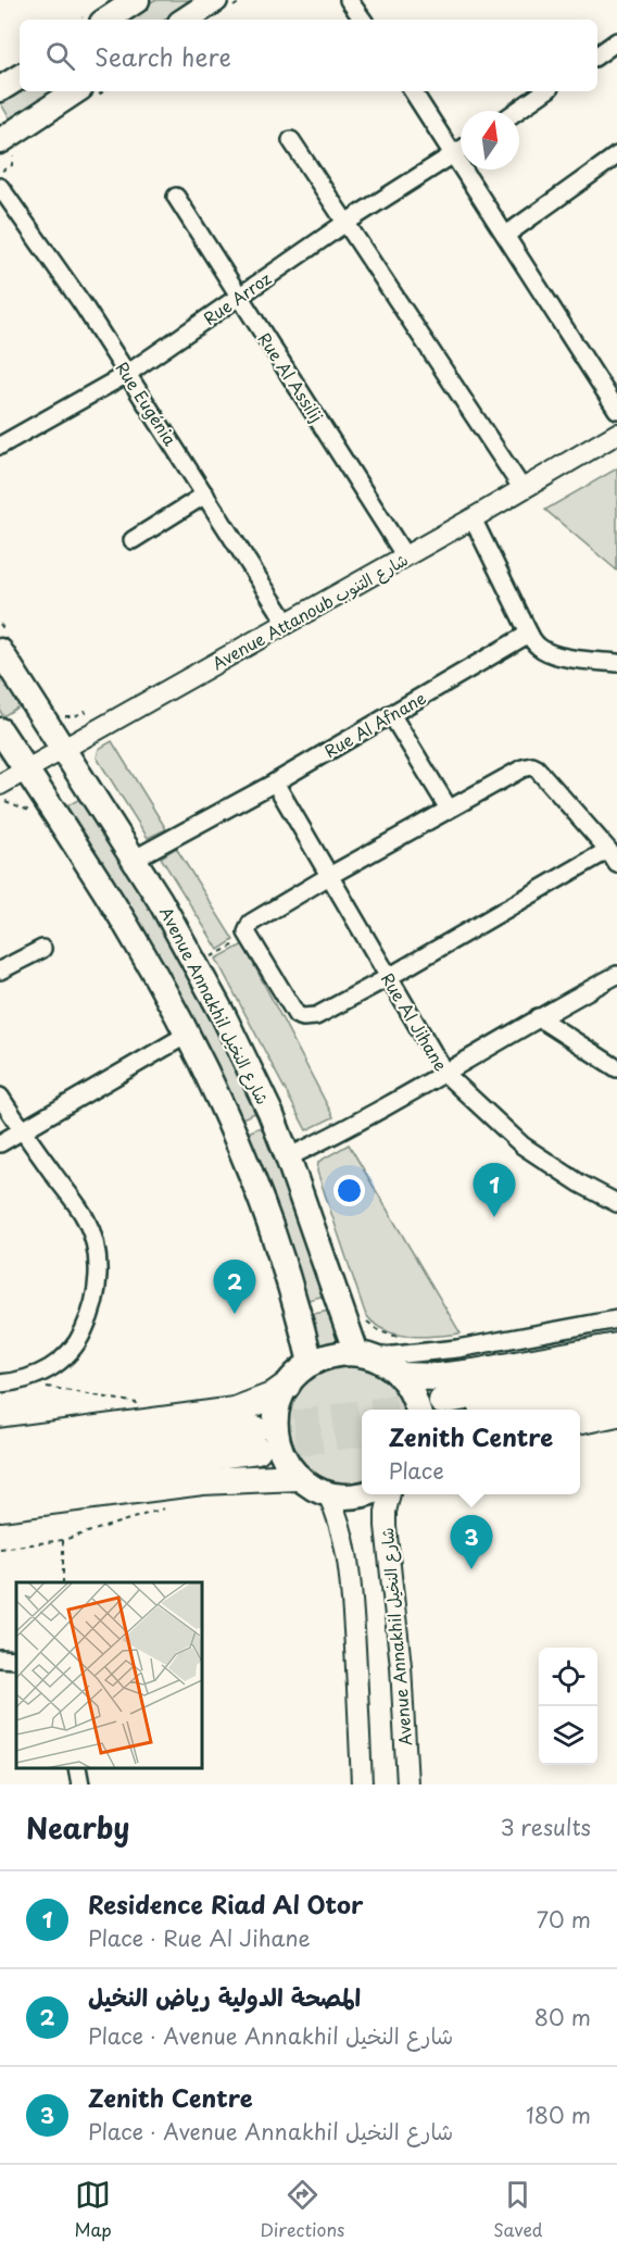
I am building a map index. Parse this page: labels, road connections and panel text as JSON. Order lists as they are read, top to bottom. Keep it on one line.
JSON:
{"streets":{"main road":["Avenue Annakhil شارع النخيل"],"street":["Rue Arroz","Rue Al Assilij","Rue Eugénia","Avenue Attanoub شارع التنوب","Rue Al Afnane","Rue Al Jihane"]},"crossings":[["Rue Arroz","Rue Al Assilij"],["Rue Arroz","Rue Eugénia"],["Rue Al Assilij","Avenue Attanoub شارع التنوب"],["Rue Eugénia","Avenue Attanoub شارع التنوب"],["Avenue Attanoub شارع التنوب","Avenue Annakhil شارع النخيل"],["Rue Al Afnane","Avenue Annakhil شارع النخيل"],["Rue Al Afnane","Rue Al Jihane"]],"north":"top","page":{"search":"Search here","pins":["1","2","3"],"popup":["Zenith Centre","Place"],"heading":["Nearby","3 results"],"list":[{"mark":"1","name":"Residence Riad Al Otor","note":"Place · Rue Al Jihane","value":"70 m"},{"mark":"2","name":"المصحة الدولية رياض النخيل","note":"Place · Avenue Annakhil شارع النخيل","value":"80 m"},{"mark":"3","name":"Zenith Centre","note":"Place · Avenue Annakhil شارع النخيل","value":"180 m"}],"nav":["Map","Directions","Saved"]}}
